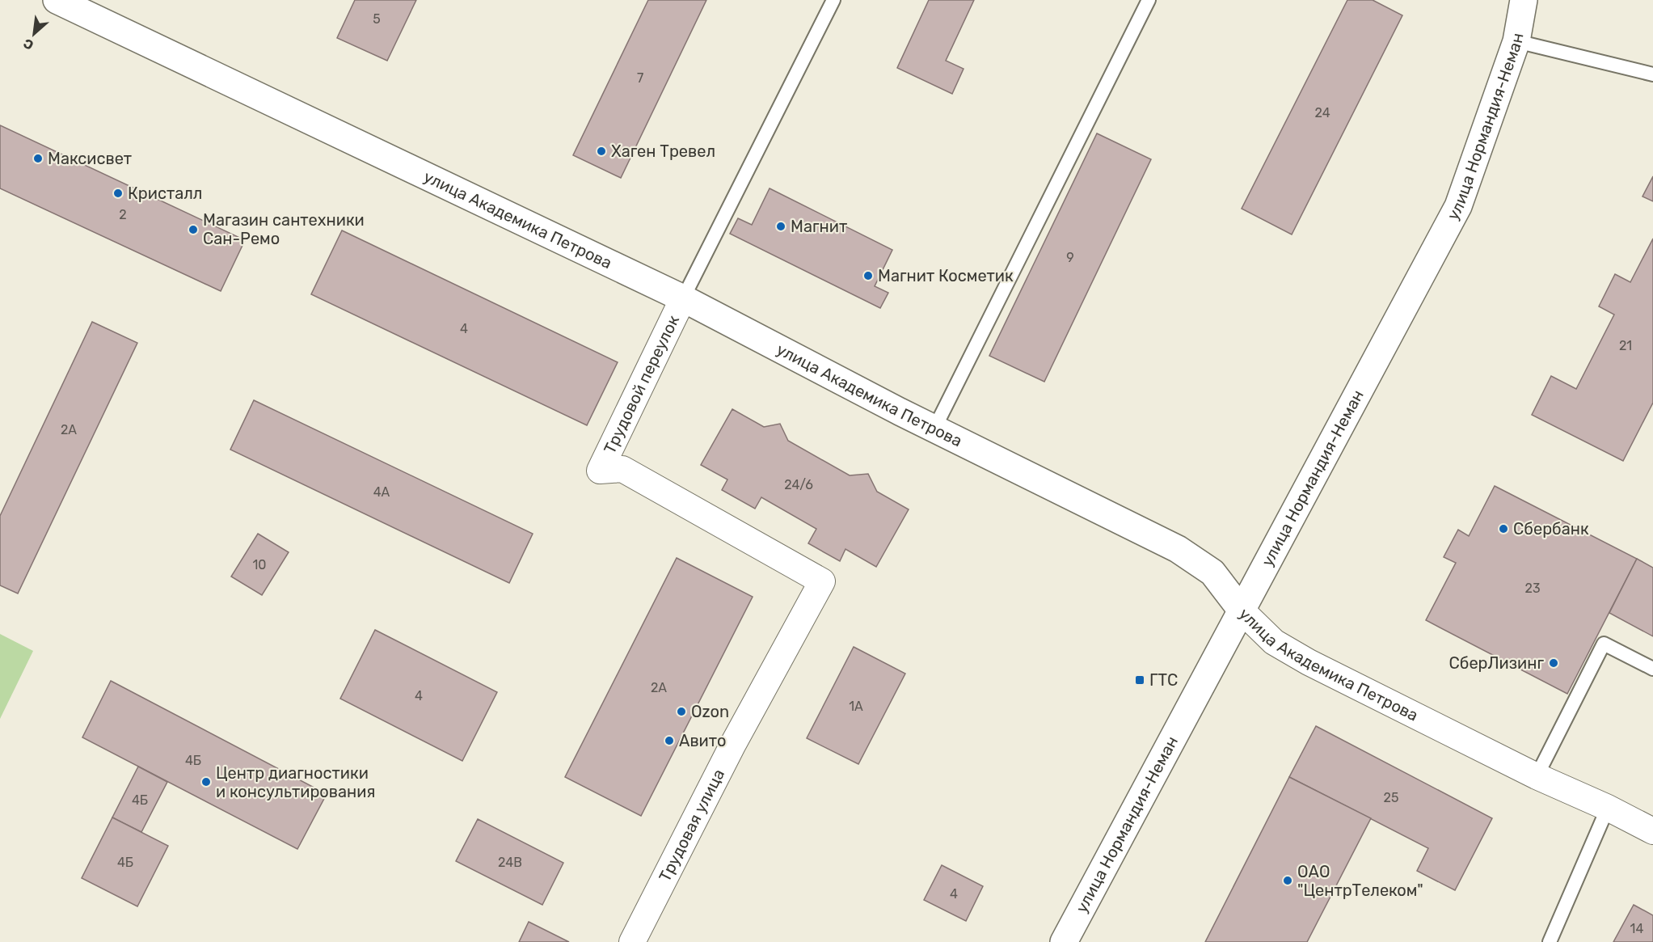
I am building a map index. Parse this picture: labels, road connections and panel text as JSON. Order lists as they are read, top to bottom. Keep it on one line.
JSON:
{"streets":{"street":["улица Нормандия-Неман","улица Академика Петрова","Трудовой переулок","Трудовая улица"]},"crossings":[["улица Нормандия-Неман","улица Академика Петрова"],["улица Академика Петрова","Трудовой переулок"],["Трудовой переулок","Трудовая улица"]],"places":{"other":["Хаген Тревел","Максисвет","Кристалл","Магнит","Магазин сантехники Сан-Ремо","Магнит Косметик","Сбербанк","СберЛизинг","Ozon","Авито","Центр диагностики и консультирования","ОАО \"ЦентрТелеком\""],"transit":["ГТС"]},"house_numbers":["5","7","24","2","9","4","21","2А","24/6","4А","10","23","2А","4","1А","4Б","25","4Б","4Б","24В","4","14"],"north":"bottom left"}
